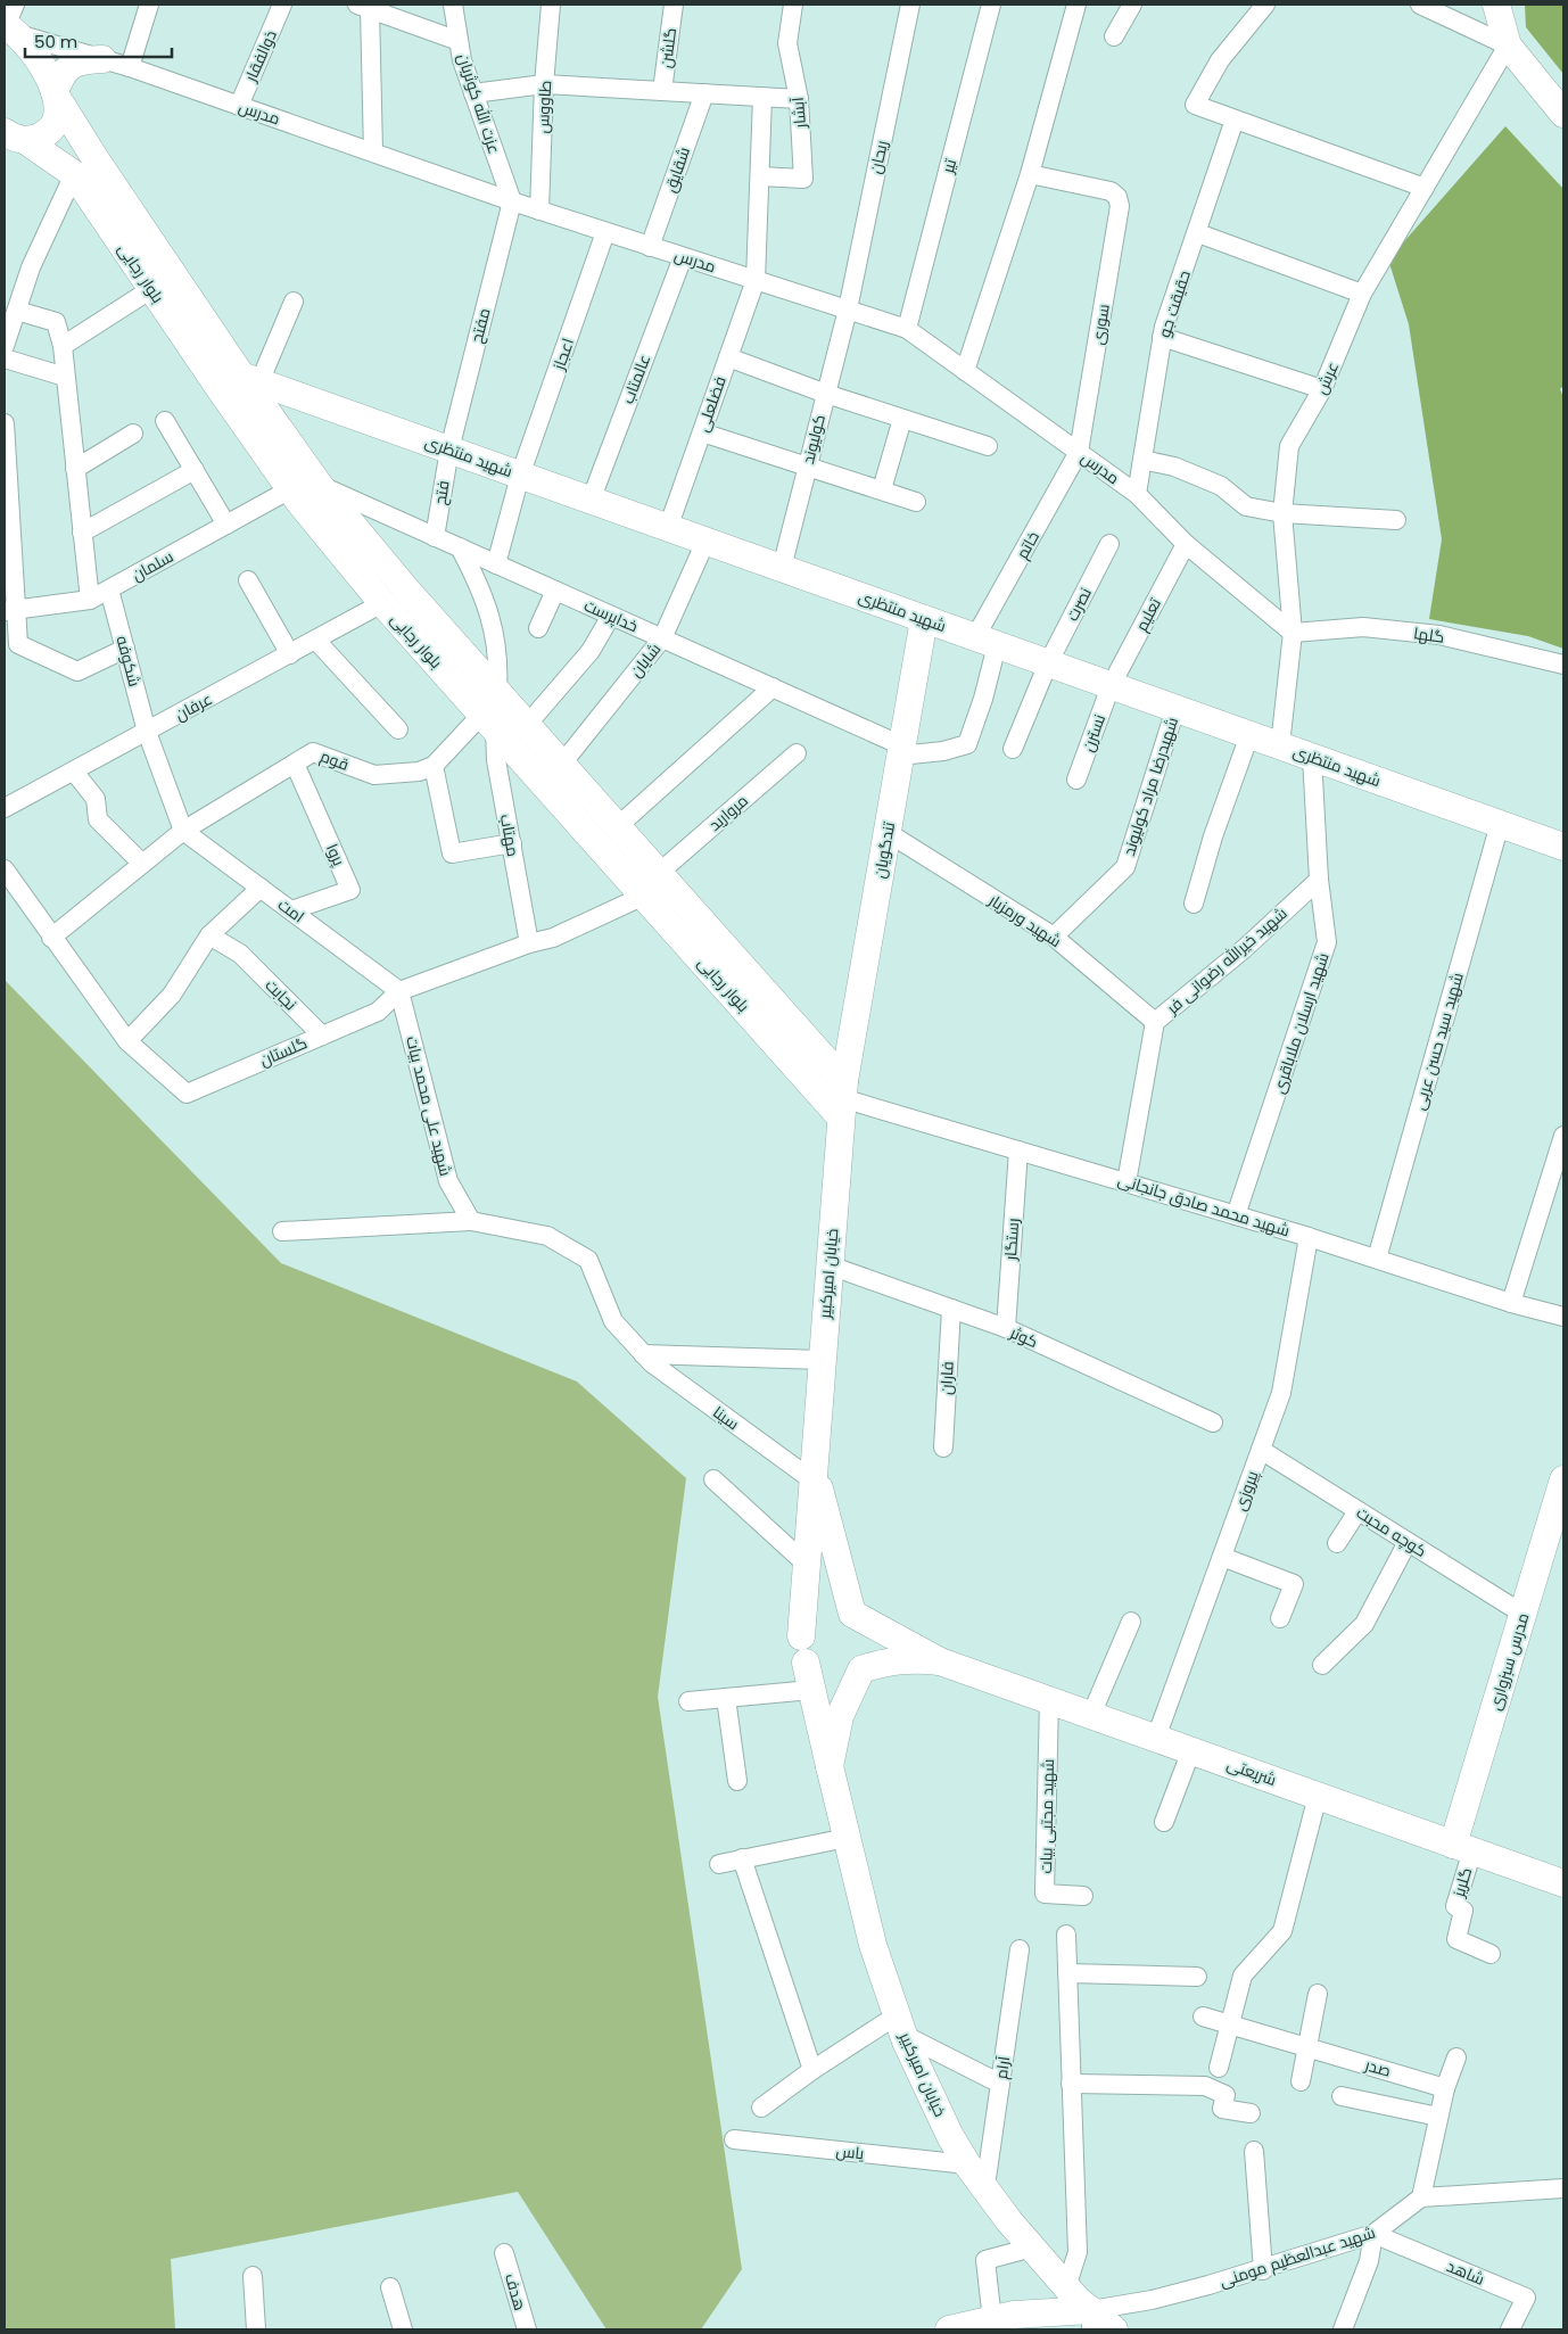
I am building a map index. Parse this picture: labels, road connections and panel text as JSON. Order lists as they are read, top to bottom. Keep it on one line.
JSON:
{"streets":{"main road":["بلوار رجایی","شهید منتظری","تندگویان","خیابان امیرکبیر","مدرس سبزواری","شریعتی"],"street":["گلشن","ذوالفقار","عزت الله کوثریان","طاووس","مدرس","آبشار","ریحان","تیر","شقایق","حقیقت جو","سوری","مفتح","اعجاز","عرش","عالمتاب","فضلعلی","کولیوند","فتح","خاتم","سلمان","نصرت","تعلیم","خداپرست","گلها","شایان","شکوفه","عرفان","نسترن","قوم","شهیدرضا مراد کولیوند","مروارید","مهتاب","پروا","امت","شهید ورمزیار","شهید خیرالله رضوانی فر","نجابت","شهید ارسلان ملاباقری","شهید سید حسن عربی","گلستان","شهید علی محمد بیات","شهید محمد صادق جانجانی","رستگار","کوثر","فاران","سینا","پیروزی","کوچه محبت","شهید مجتبی بیات","گلریز","آرام","صدر","یاس","شهید عبدالعظیم مومنی","شاهد","هدف"]},"crossings":[["ذوالفقار","مدرس"],["عزت الله کوثریان","مدرس"],["عزت الله کوثریان","مفتح"],["طاووس","مدرس"],["مدرس","ریحان"],["مدرس","تیر"],["مدرس","شقایق"],["مدرس","بلوار رجایی"],["مدرس","حقیقت جو"],["مدرس","سوری"],["مدرس","مفتح"],["مدرس","اعجاز"],["مدرس","عرش"],["مدرس","عالمتاب"],["مدرس","فضلعلی"],["مدرس","کولیوند"],["مدرس","خاتم"],["مدرس","تعلیم"],["مدرس","گلها"],["آبشار","فضلعلی"],["ریحان","کولیوند"],["بلوار رجایی","شهید منتظری"],["بلوار رجایی","سلمان"],["بلوار رجایی","خداپرست"],["بلوار رجایی","شایان"],["بلوار رجایی","عرفان"],["بلوار رجایی","مروارید"],["بلوار رجایی","مهتاب"],["بلوار رجایی","تندگویان"],["بلوار رجایی","گلستان"],["بلوار رجایی","شهید محمد صادق جانجانی"],["بلوار رجایی","خیابان امیرکبیر"],["سوری","خاتم"],["مفتح","شهید منتظری"],["مفتح","فتح"],["اعجاز","شهید منتظری"],["اعجاز","خداپرست"],["عرش","شهید منتظری"],["عرش","گلها"],["عالمتاب","شهید منتظری"],["فضلعلی","شهید منتظری"],["کولیوند","شهید منتظری"],["شهید منتظری","فتح"],["شهید منتظری","خاتم"],["شهید منتظری","نصرت"],["شهید منتظری","تعلیم"],["شهید منتظری","شایان"],["شهید منتظری","نسترن"],["شهید منتظری","شهیدرضا مراد کولیوند"],["شهید منتظری","تندگویان"],["شهید منتظری","شهید ارسلان ملاباقری"],["شهید منتظری","شهید سید حسن عربی"],["فتح","خداپرست"],["خاتم","خداپرست"],["خاتم","تندگویان"],["سلمان","شکوفه"],["تعلیم","نسترن"],["خداپرست","شایان"],["خداپرست","تندگویان"],["شکوفه","عرفان"],["قوم","پروا"],["قوم","امت"],["شهیدرضا مراد کولیوند","شهید ورمزیار"],["مهتاب","گلستان"],["تندگویان","شهید ورمزیار"],["تندگویان","شهید محمد صادق جانجانی"],["تندگویان","خیابان امیرکبیر"],["پروا","امت"],["امت","گلستان"],["امت","شهید علی محمد بیات"],["شهید ورمزیار","شهید خیرالله رضوانی فر"],["شهید خیرالله رضوانی فر","شهید ارسلان ملاباقری"],["شهید خیرالله رضوانی فر","شهید محمد صادق جانجانی"],["نجابت","گلستان"],["شهید ارسلان ملاباقری","شهید محمد صادق جانجانی"],["شهید سید حسن عربی","شهید محمد صادق جانجانی"],["گلستان","شهید علی محمد بیات"],["شهید محمد صادق جانجانی","رستگار"],["شهید محمد صادق جانجانی","خیابان امیرکبیر"],["شهید محمد صادق جانجانی","پیروزی"],["رستگار","کوثر"],["خیابان امیرکبیر","کوثر"],["خیابان امیرکبیر","سینا"],["خیابان امیرکبیر","آرام"],["خیابان امیرکبیر","یاس"],["خیابان امیرکبیر","شهید عبدالعظیم مومنی"],["کوثر","فاران"],["پیروزی","کوچه محبت"],["پیروزی","شریعتی"],["کوچه محبت","مدرس سبزواری"],["مدرس سبزواری","شریعتی"],["مدرس سبزواری","گلریز"],["شریعتی","شهید مجتبی بیات"],["شریعتی","گلریز"],["شهید عبدالعظیم مومنی","شاهد"]],"scale_bar":"50 m"}
